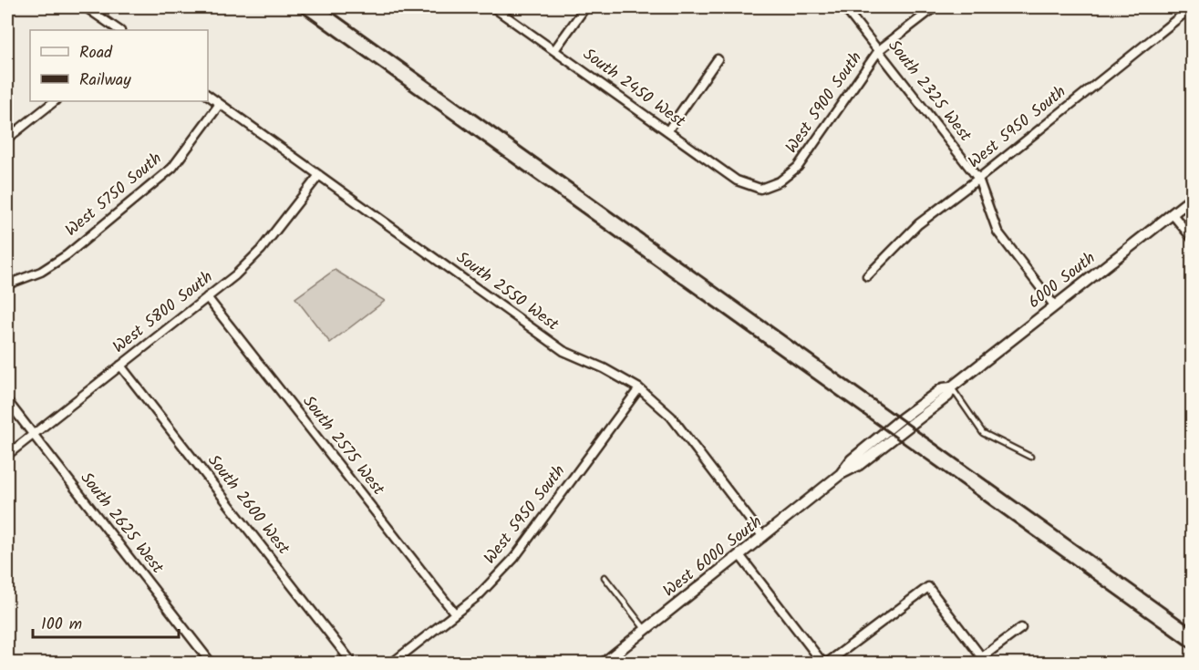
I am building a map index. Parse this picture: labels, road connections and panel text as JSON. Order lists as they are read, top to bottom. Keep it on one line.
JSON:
{"streets":{"street":["South 2450 West","South 2325 West","West 5900 South","West 5950 South","West 5750 South","6000 South","South 2550 West","West 5800 South","South 2575 West","South 2600 West","South 2625 West","West 6000 South"]},"crossings":[["South 2450 West","West 5900 South"],["South 2325 West","West 5900 South"],["South 2325 West","West 5950 South"],["South 2325 West","6000 South"],["West 5950 South","South 2550 West"],["West 5950 South","South 2575 West"],["West 5750 South","South 2550 West"],["6000 South","West 6000 South"],["South 2550 West","West 5800 South"],["South 2550 West","West 6000 South"],["West 5800 South","South 2575 West"],["West 5800 South","South 2600 West"],["West 5800 South","South 2625 West"]],"legend":["Road","Railway"],"scale_bar":"100 m"}
